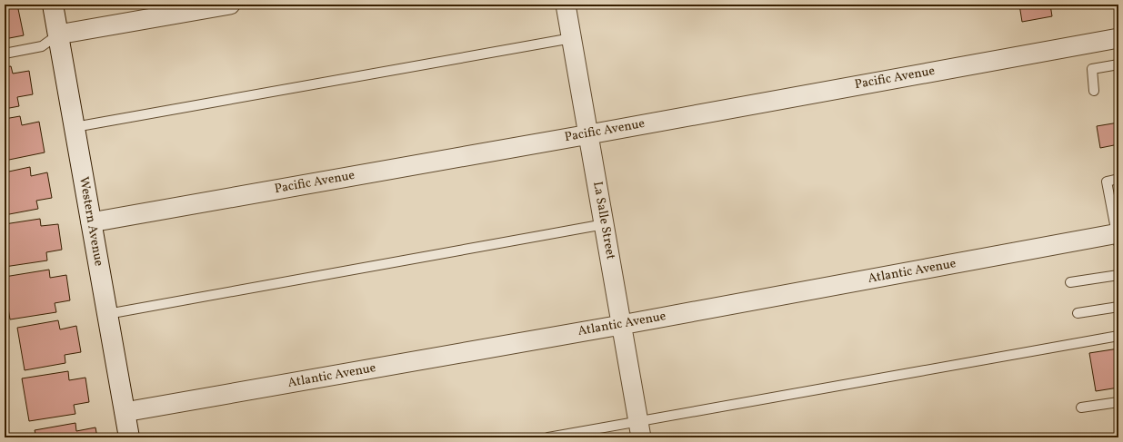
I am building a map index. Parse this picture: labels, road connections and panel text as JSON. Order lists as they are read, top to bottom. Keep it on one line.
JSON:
{"streets":{"street":["Pacific Avenue","La Salle Street","Western Avenue","Atlantic Avenue"]},"crossings":[["Pacific Avenue","La Salle Street"],["Pacific Avenue","Western Avenue"],["La Salle Street","Atlantic Avenue"],["Western Avenue","Atlantic Avenue"]]}
